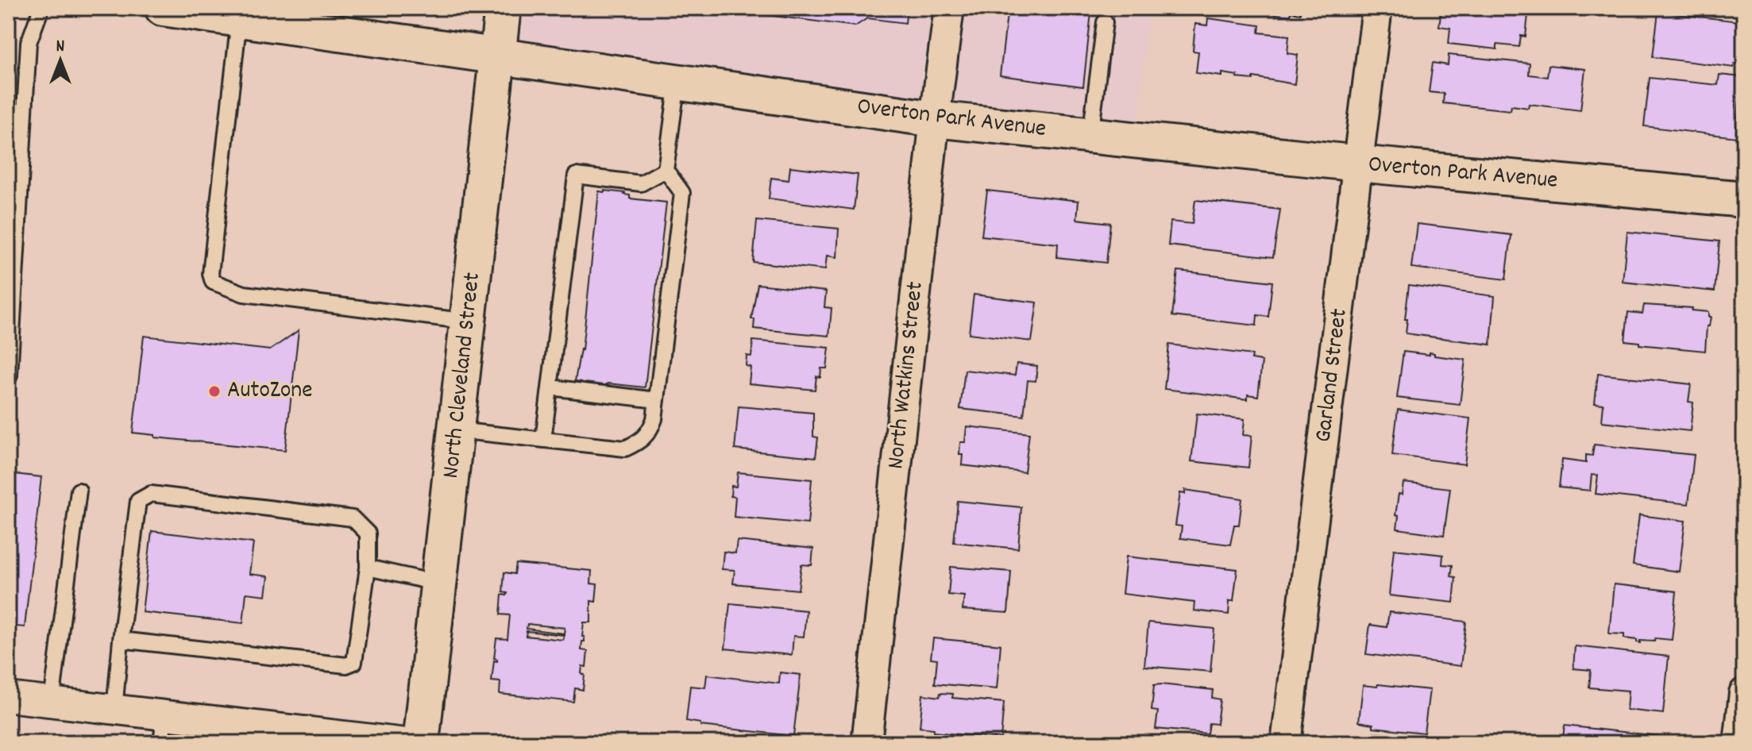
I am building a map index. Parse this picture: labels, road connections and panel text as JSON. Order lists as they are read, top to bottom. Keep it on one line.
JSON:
{"streets":{"street":["Overton Park Avenue","North Cleveland Street","North Watkins Street","Garland Street"]},"crossings":[["Overton Park Avenue","North Cleveland Street"],["Overton Park Avenue","North Watkins Street"],["Overton Park Avenue","Garland Street"]],"places":["AutoZone"],"north":"top"}
